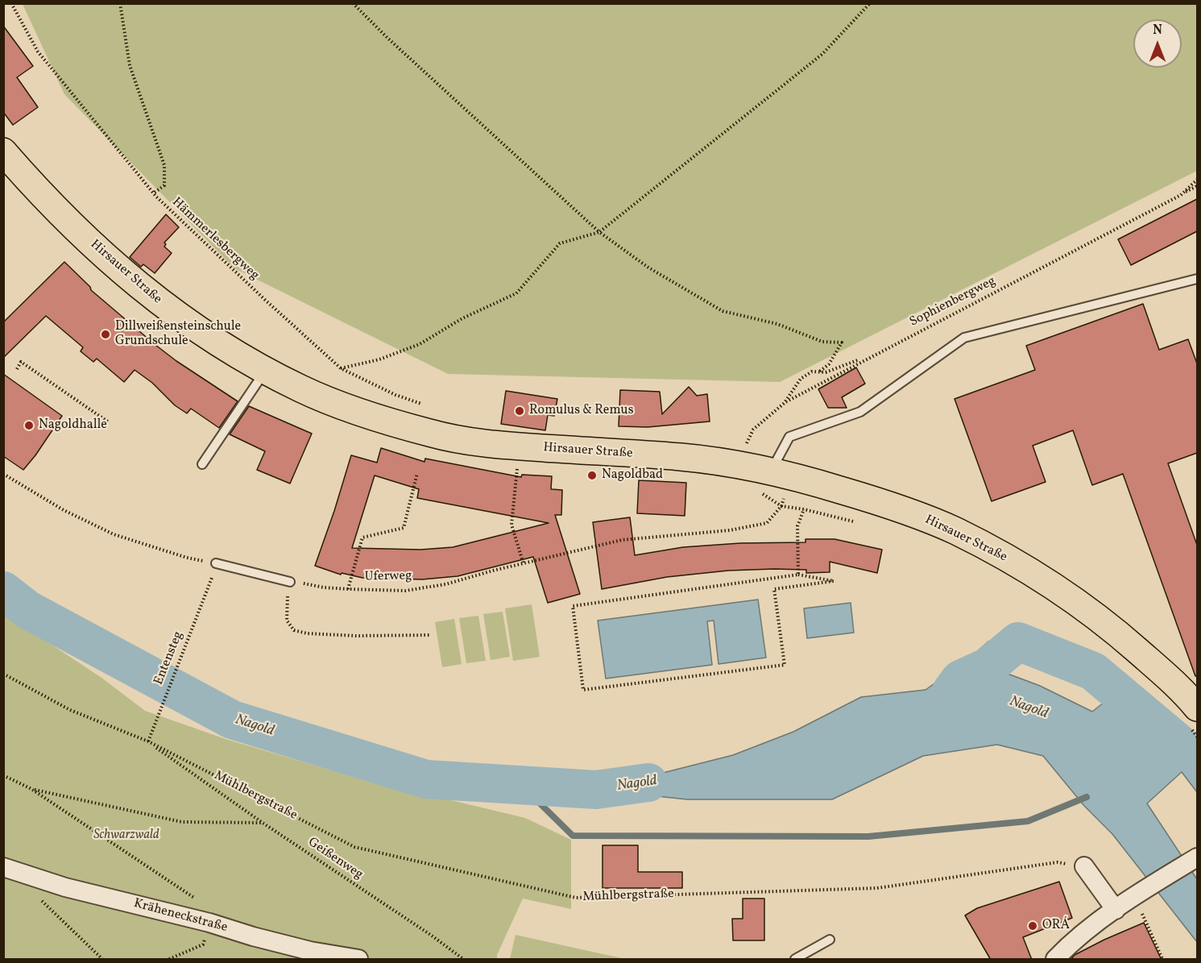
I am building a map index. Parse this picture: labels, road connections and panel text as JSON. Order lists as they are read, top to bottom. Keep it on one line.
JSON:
{"streets":{"main road":["Hirsauer Straße"],"street":["Kräheneckstraße"],"path":["Hämmerlesbergweg","Sophienbergweg","Uferweg","Entensteg","Mühlbergstraße","Geißenweg"]},"crossings":[["Hirsauer Straße","Sophienbergweg"],["Entensteg","Mühlbergstraße"],["Entensteg","Geißenweg"],["Mühlbergstraße","Geißenweg"]],"water":["Nagold"],"parks":["Schwarzwald"],"places":["Dillweißensteinschule Grundschule","Romulus & Remus","Nagoldhalle","Nagoldbad","ORÁ"],"north":"top"}
